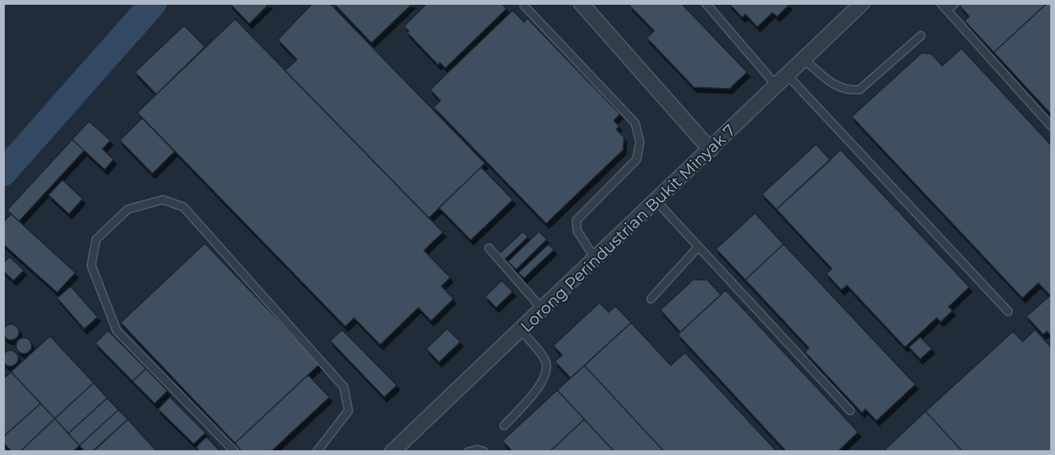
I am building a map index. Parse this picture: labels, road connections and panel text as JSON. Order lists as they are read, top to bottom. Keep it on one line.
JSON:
{"streets":{"street":["Lorong Perindustrian Bukit Minyak 7"]}}
